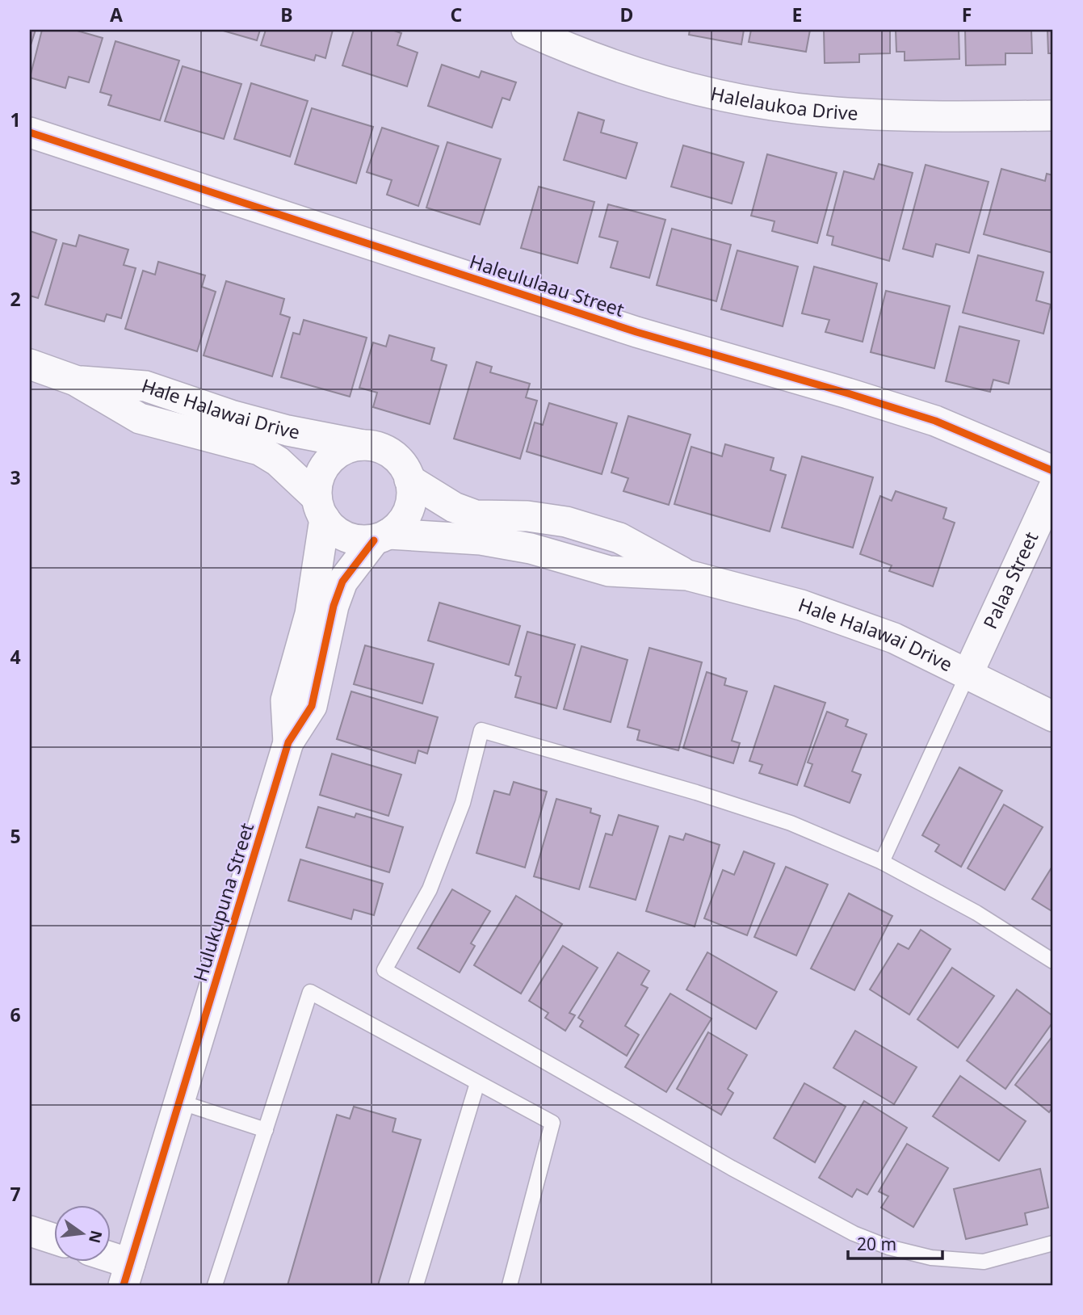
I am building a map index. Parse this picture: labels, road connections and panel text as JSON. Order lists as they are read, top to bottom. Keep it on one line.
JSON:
{"streets":{"street":["Halelaukoa Drive","Haleululaau Street","Hale Halawai Drive","Palaa Street","Hulukupuna Street"]},"crossings":[["Hale Halawai Drive","Palaa Street"],["Hale Halawai Drive","Hulukupuna Street"]],"scale_bar":"20 m","north":"right","grid":{"columns":["A","B","C","D","E","F"],"rows":["1","2","3","4","5","6","7"]}}
